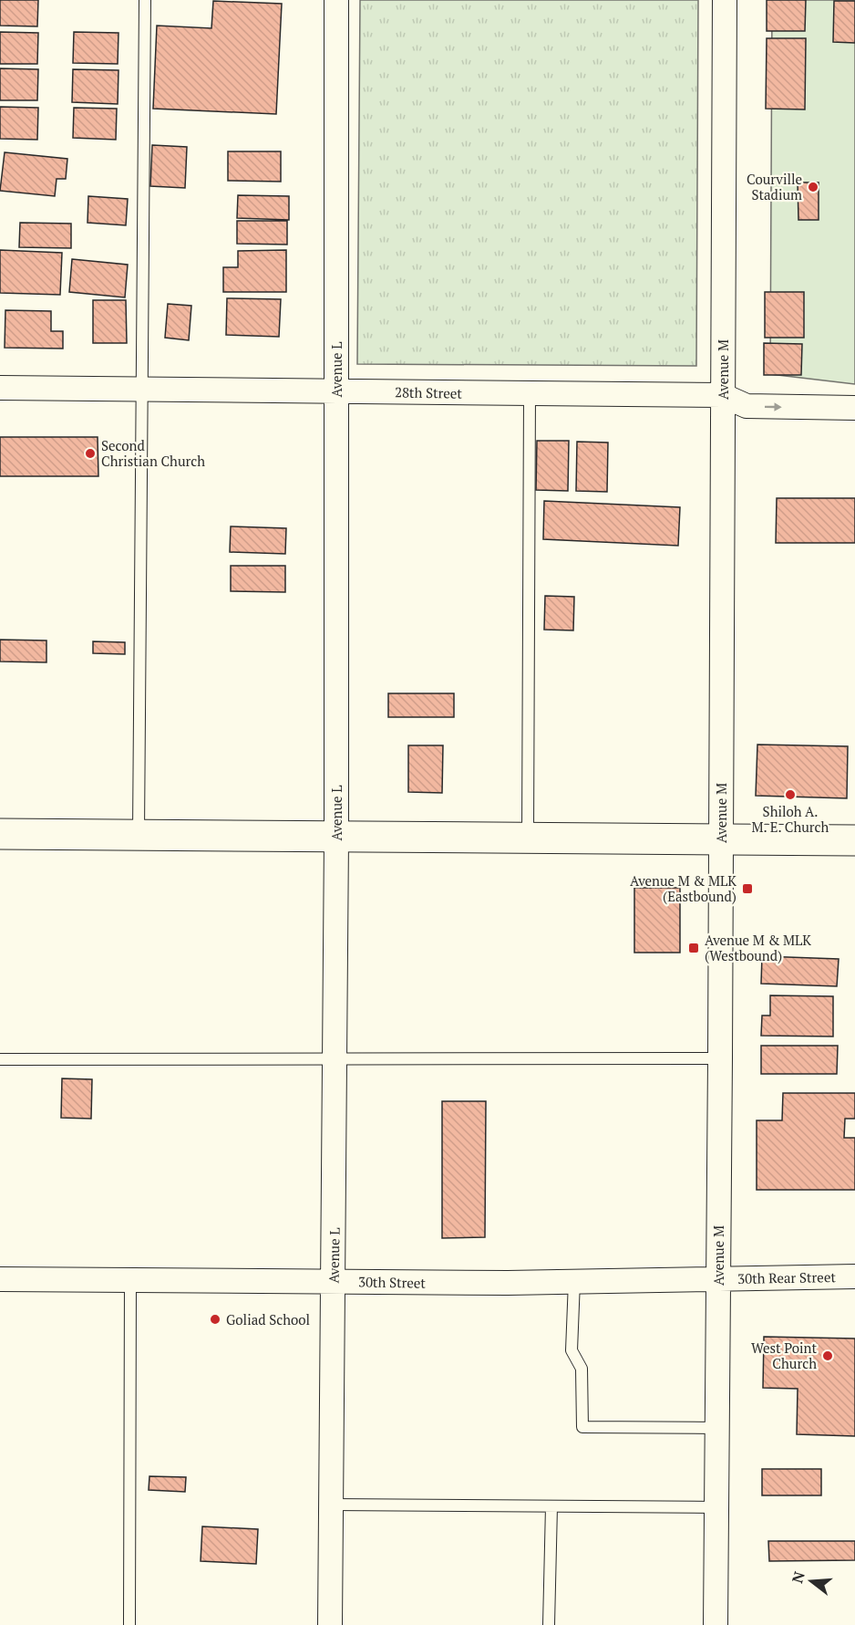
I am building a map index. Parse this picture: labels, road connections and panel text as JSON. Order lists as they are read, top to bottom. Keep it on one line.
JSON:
{"streets":{"street":["Avenue L","Avenue M","28th Street","30th Rear Street","30th Street"]},"crossings":[["Avenue L","28th Street"],["Avenue L","30th Street"],["Avenue M","28th Street"],["Avenue M","30th Rear Street"],["Avenue M","30th Street"],["30th Rear Street","30th Street"]],"places":{"other":["Courville Stadium","Second Christian Church","Shiloh A. M. E. Church","Goliad School","West Point Church"],"transit":["Avenue M & MLK (Eastbound)","Avenue M & MLK (Westbound)"]},"north":"left"}
